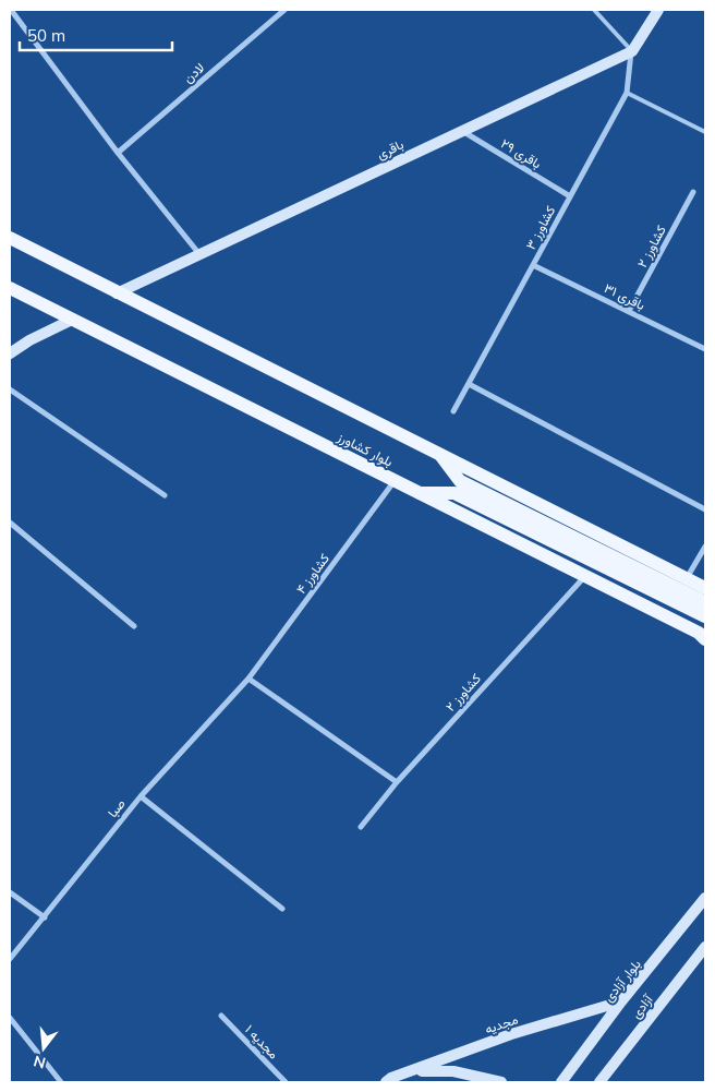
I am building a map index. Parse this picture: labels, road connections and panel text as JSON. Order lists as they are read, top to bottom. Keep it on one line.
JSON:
{"streets":{"main road":["بلوار کشاورز"],"street":["لادن","باقری","باقری ۲۹","کشاورز ۳","کشاورز ۲","باقری ۳۱","کشاورز ۴","صبا","بلوار آزادی","آزادی","مجدیه","مجدیه ۱"]},"crossings":[["باقری","باقری ۲۹"],["باقری","کشاورز ۳"],["باقری ۲۹","کشاورز ۳"],["کشاورز ۳","باقری ۳۱"],["کشاورز ۲","باقری ۳۱"],["کشاورز ۲","بلوار کشاورز"],["بلوار کشاورز","کشاورز ۴"],["کشاورز ۴","صبا"],["بلوار آزادی","مجدیه"]],"scale_bar":"50 m","north":"bottom"}
